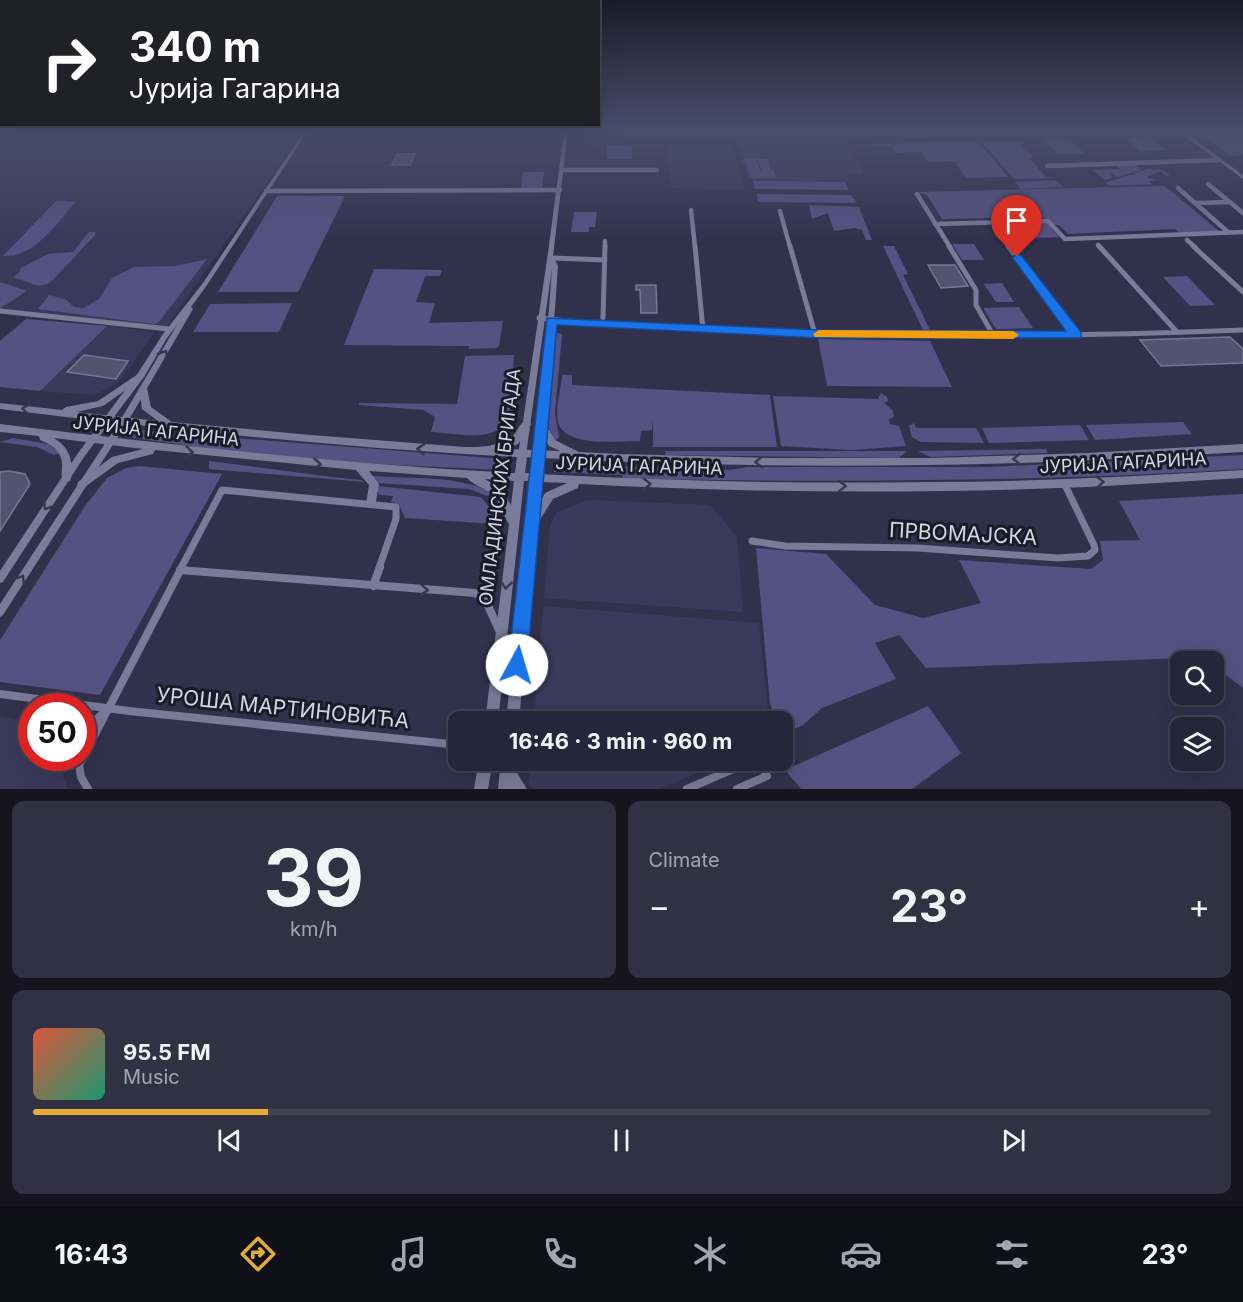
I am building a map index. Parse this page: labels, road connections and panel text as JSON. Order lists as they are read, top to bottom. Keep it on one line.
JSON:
{"streets":{"main road":["ЈУРИЈА ГАГАРИНА","ОМЛАДИНСКИХ БРИГАДА"],"street":["ПРВОМАЈСКА","УРОША МАРТИНОВИЋА"]},"crossings":[["ЈУРИЈА ГАГАРИНА","ОМЛАДИНСКИХ БРИГАДА"],["ЈУРИЈА ГАГАРИНА","ПРВОМАЈСКА"]],"page":{"turn":["340 m","Јурија Гагарина"],"limit":"50","trip":"16:46 · 3 min · 960 m","tile":[["39","km/h"],"Climate"],"heat":["−","23°","+"],"song":["95.5 FM","Music"],"tabs":["16:43","23°"]}}
